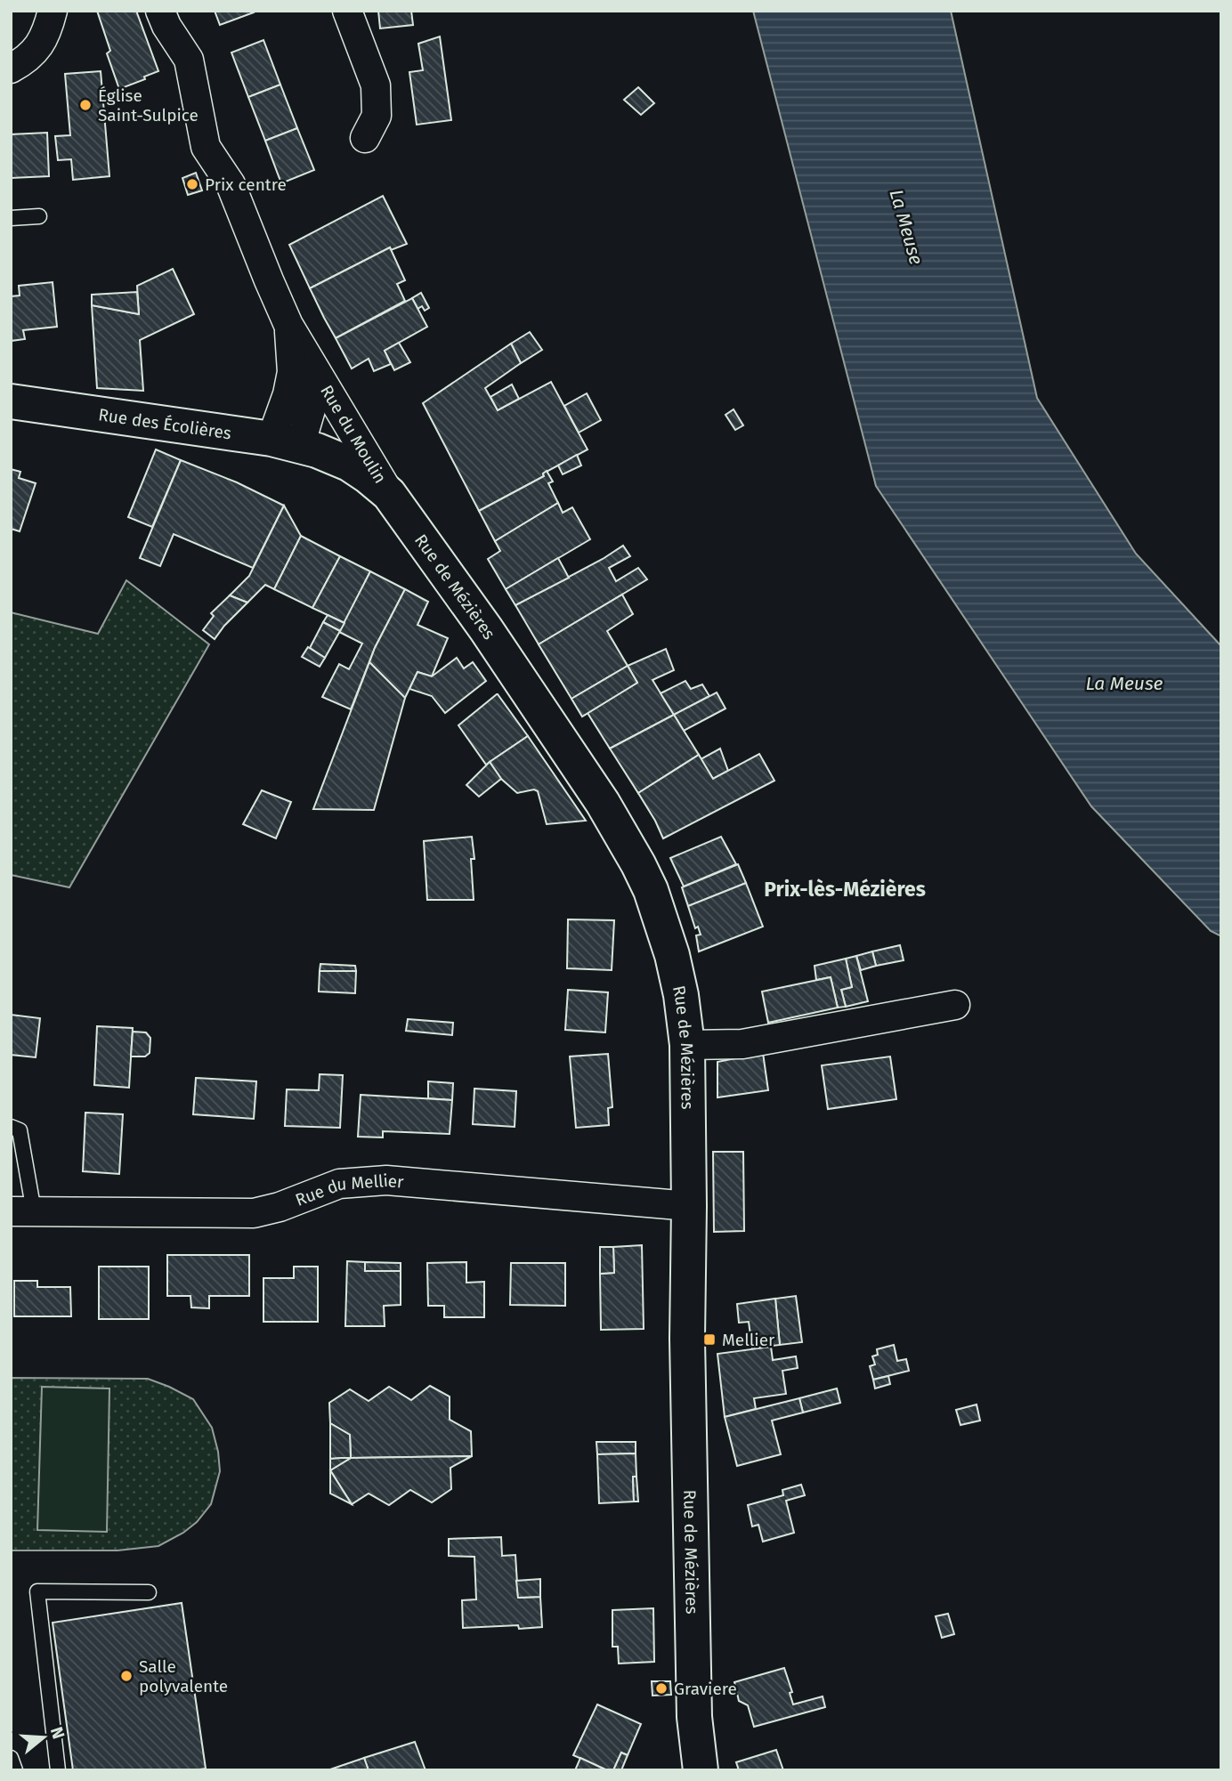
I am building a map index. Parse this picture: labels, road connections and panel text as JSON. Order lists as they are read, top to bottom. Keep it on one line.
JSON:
{"streets":{"street":["Rue des Écolières","Rue du Moulin","Rue de Mézières","Rue du Mellier"]},"crossings":[["Rue des Écolières","Rue du Moulin"],["Rue des Écolières","Rue de Mézières"],["Rue du Moulin","Rue de Mézières"],["Rue de Mézières","Rue du Mellier"]],"districts":["Prix-lès-Mézières"],"water":["La Meuse"],"places":{"other":["Église Saint-Sulpice","Prix centre","Salle polyvalente","Graviere"],"transit":["Mellier"]},"north":"right"}
